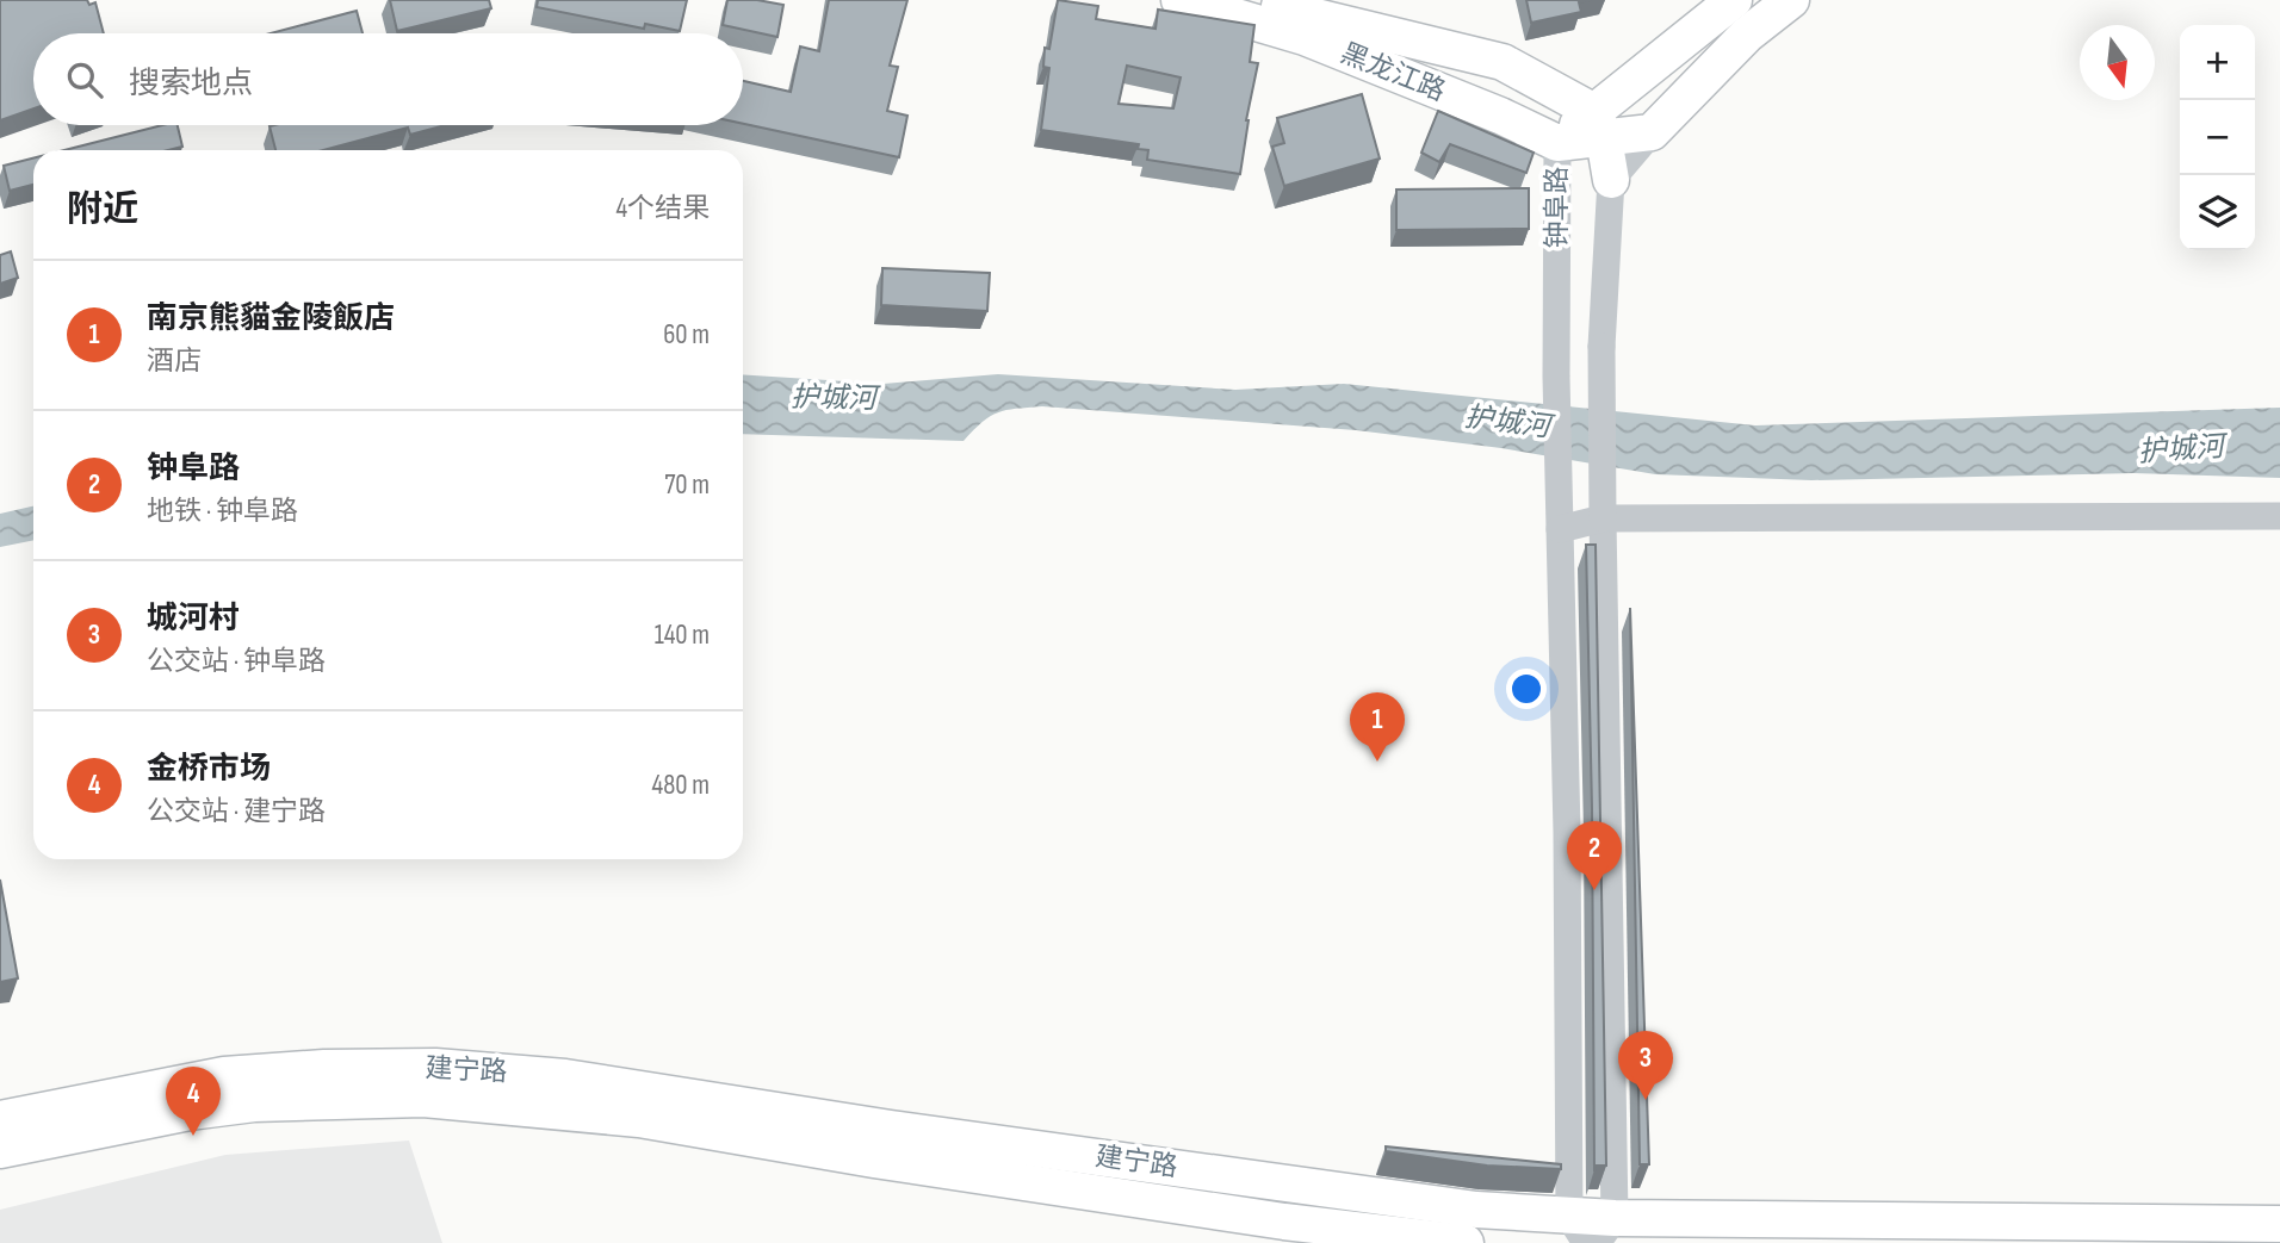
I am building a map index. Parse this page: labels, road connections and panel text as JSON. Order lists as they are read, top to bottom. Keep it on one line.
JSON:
{"streets":{"main road":["黑龙江路","钟阜路","建宁路"]},"crossings":[["黑龙江路","钟阜路"],["钟阜路","建宁路"]],"water":["护城河"],"north":"bottom","page":{"map_buttons":["+","−"],"search":"搜索地点","heading":["附近","4个结果"],"list":[{"mark":"1","name":"南京熊貓金陵飯店","note":"酒店","value":"60 m"},{"mark":"2","name":"钟阜路","note":"地铁 · 钟阜路","value":"70 m"},{"mark":"3","name":"城河村","note":"公交站 · 钟阜路","value":"140 m"},{"mark":"4","name":"金桥市场","note":"公交站 · 建宁路","value":"480 m"}],"pins":["1","2","3","4"]}}
